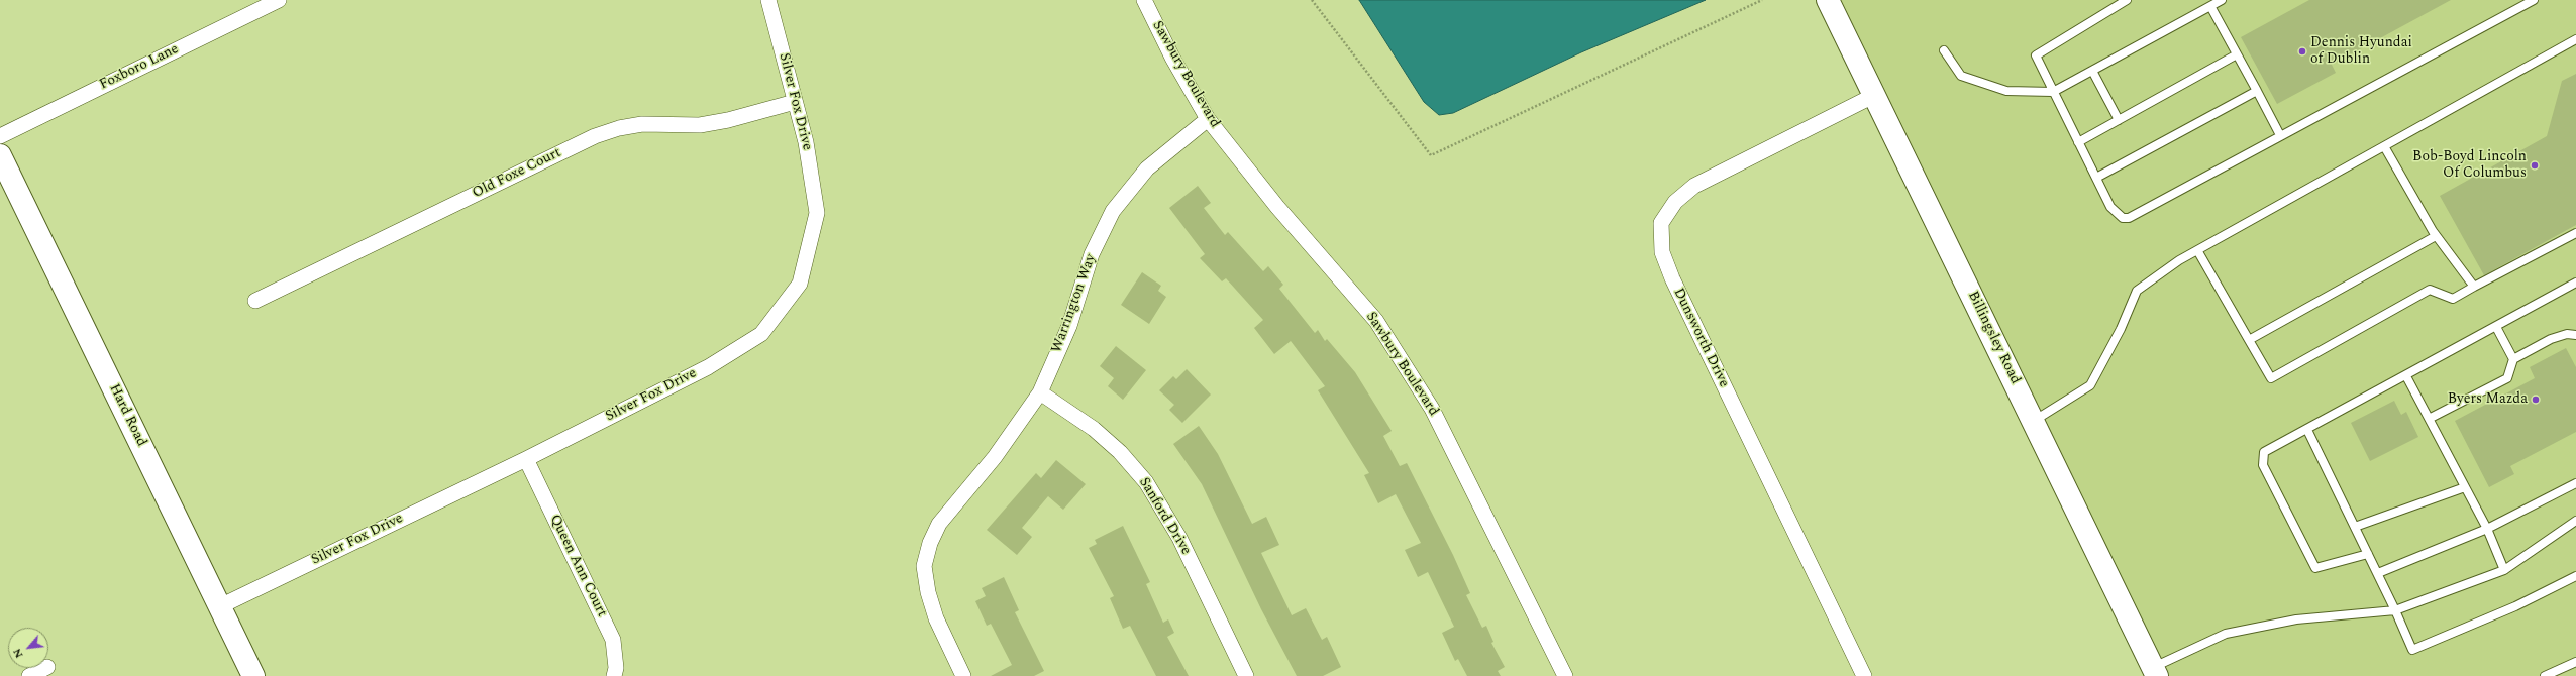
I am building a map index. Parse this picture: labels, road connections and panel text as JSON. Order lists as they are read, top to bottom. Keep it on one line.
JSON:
{"streets":{"street":["Foxboro Lane","Sawbury Boulevard","Silver Fox Drive","Old Foxe Court","Warrington Way","Dunsworth Drive","Billingsley Road","Hard Road","Sanford Drive","Queen Ann Court"]},"crossings":[["Sawbury Boulevard","Warrington Way"],["Silver Fox Drive","Old Foxe Court"],["Silver Fox Drive","Hard Road"],["Silver Fox Drive","Queen Ann Court"],["Warrington Way","Sanford Drive"],["Dunsworth Drive","Billingsley Road"]],"places":["Dennis Hyundai of Dublin","Bob-Boyd Lincoln Of Columbus","Byers Mazda"],"north":"bottom left"}
